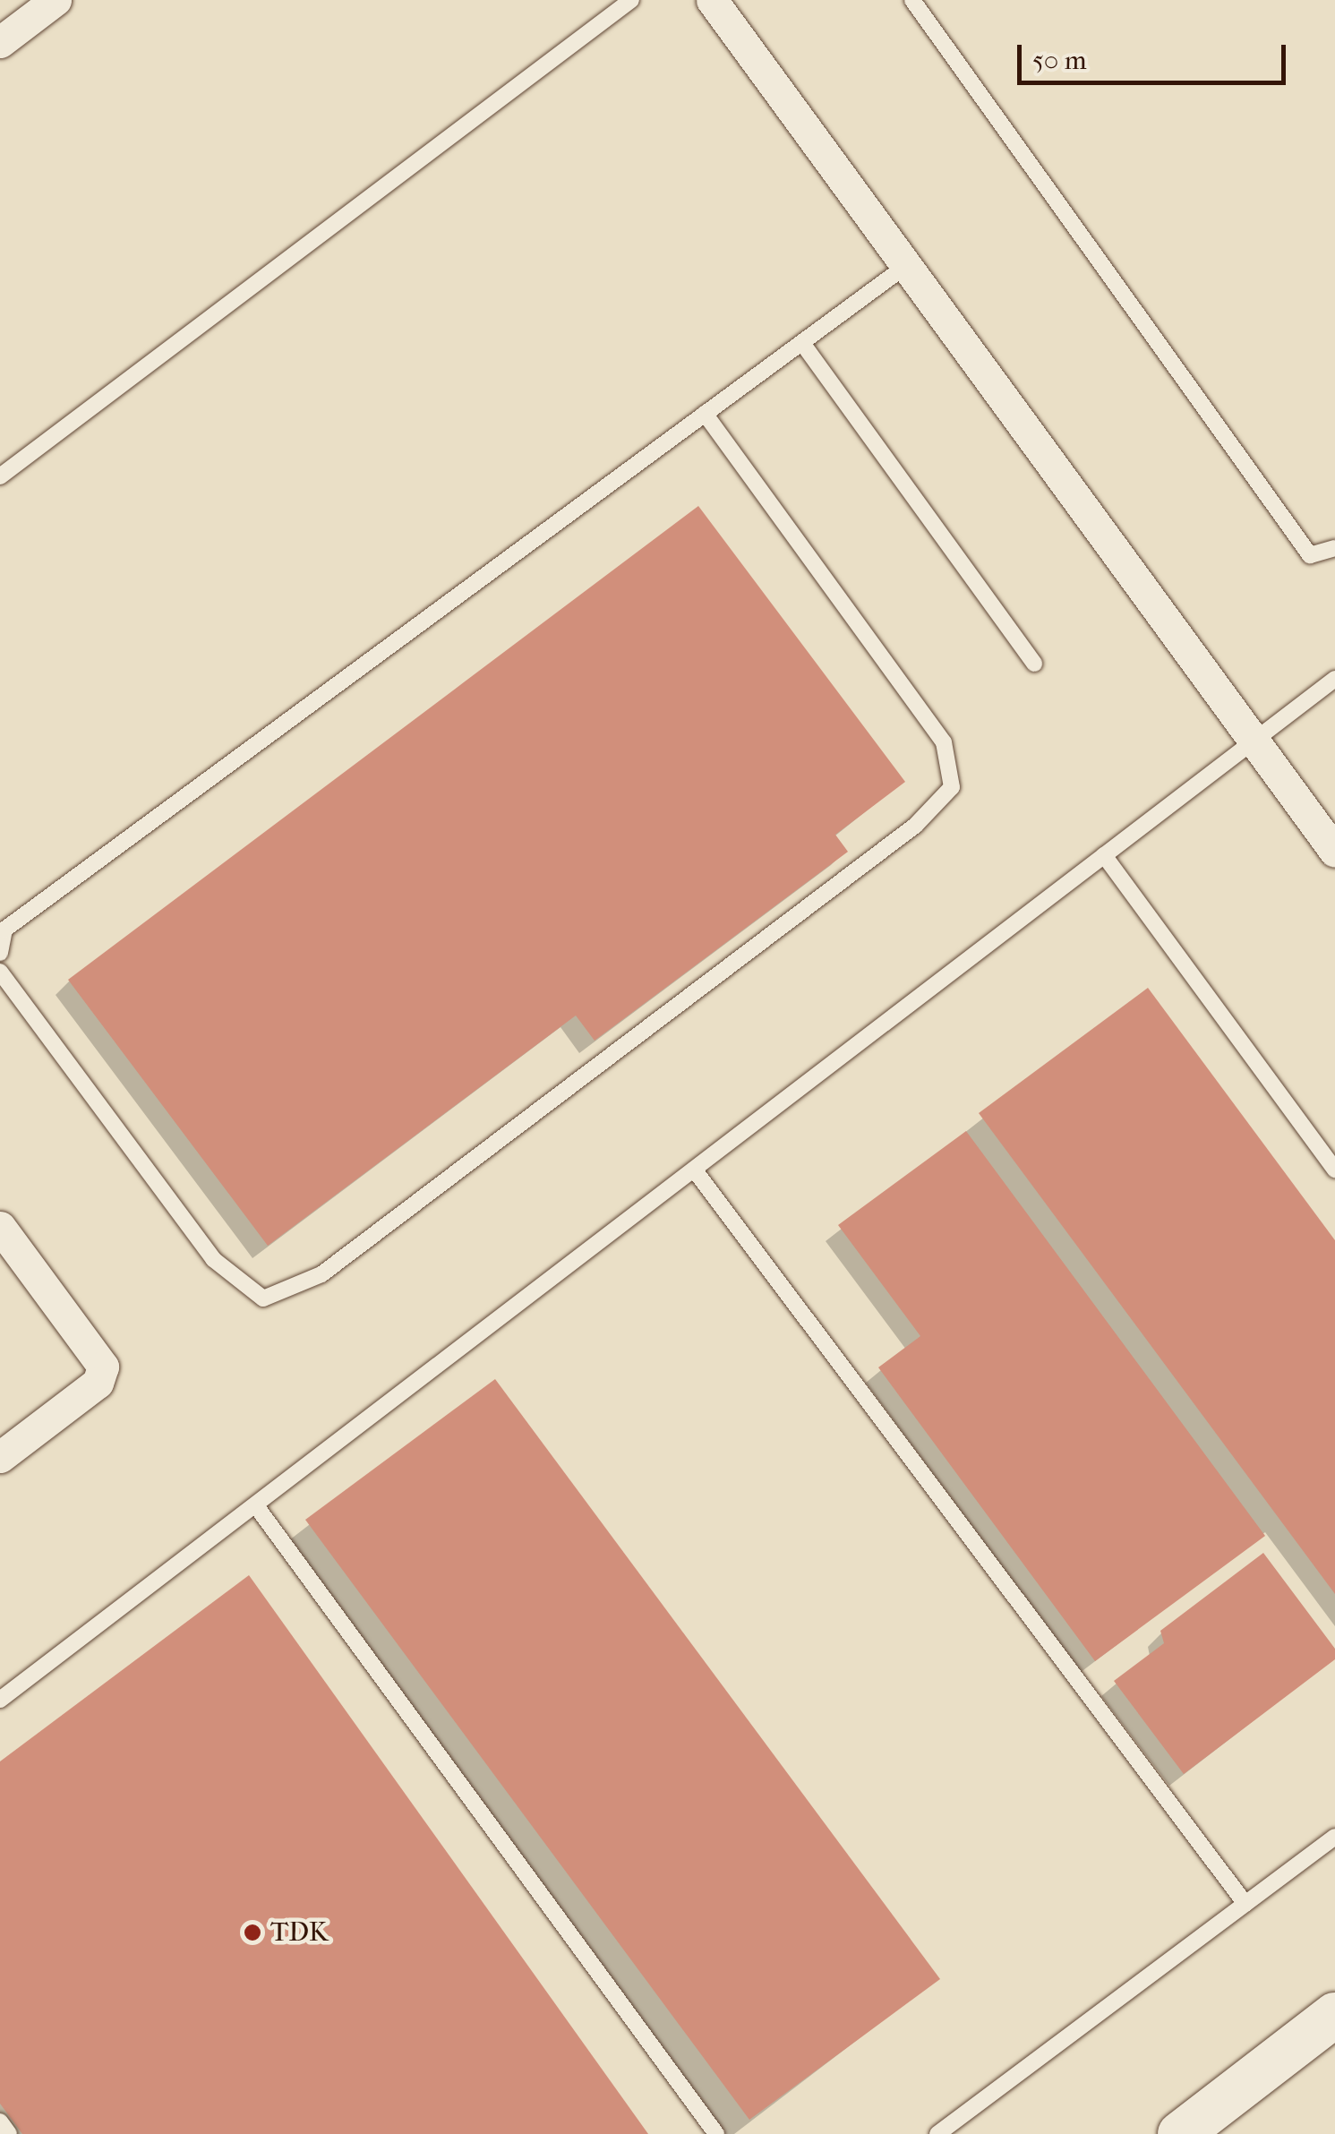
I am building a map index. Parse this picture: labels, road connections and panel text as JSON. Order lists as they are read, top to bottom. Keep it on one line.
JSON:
{"places":["TDK"],"scale_bar":"50 m"}
